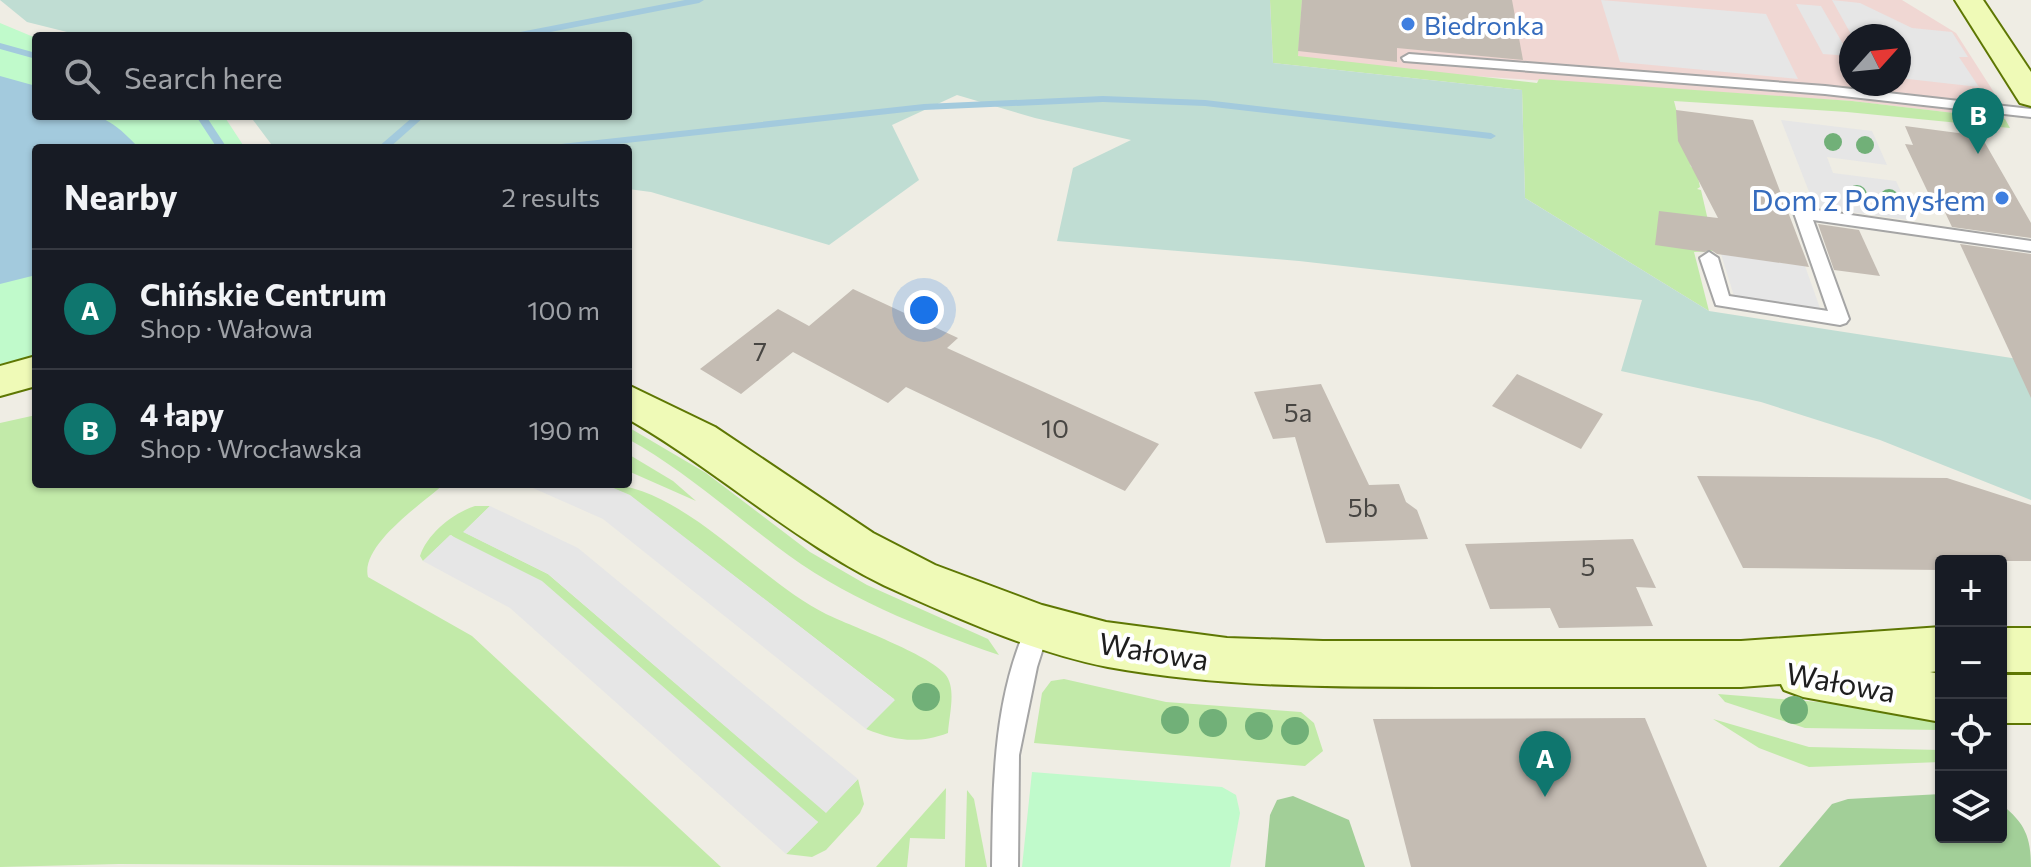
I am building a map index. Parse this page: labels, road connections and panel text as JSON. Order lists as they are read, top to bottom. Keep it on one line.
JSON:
{"streets":{"street":["Wałowa"]},"places":["Biedronka","Dom z Pomysłem"],"house_numbers":["7","5a","10","5b","5"],"north":"top right","page":{"search":"Search here","pins":["B","A"],"heading":["Nearby","2 results"],"list":[{"mark":"A","name":"Chińskie Centrum","note":"Shop · Wałowa","value":"100 m"},{"mark":"B","name":"4 łapy","note":"Shop · Wrocławska","value":"190 m"}],"map_buttons":["+","−"]}}
